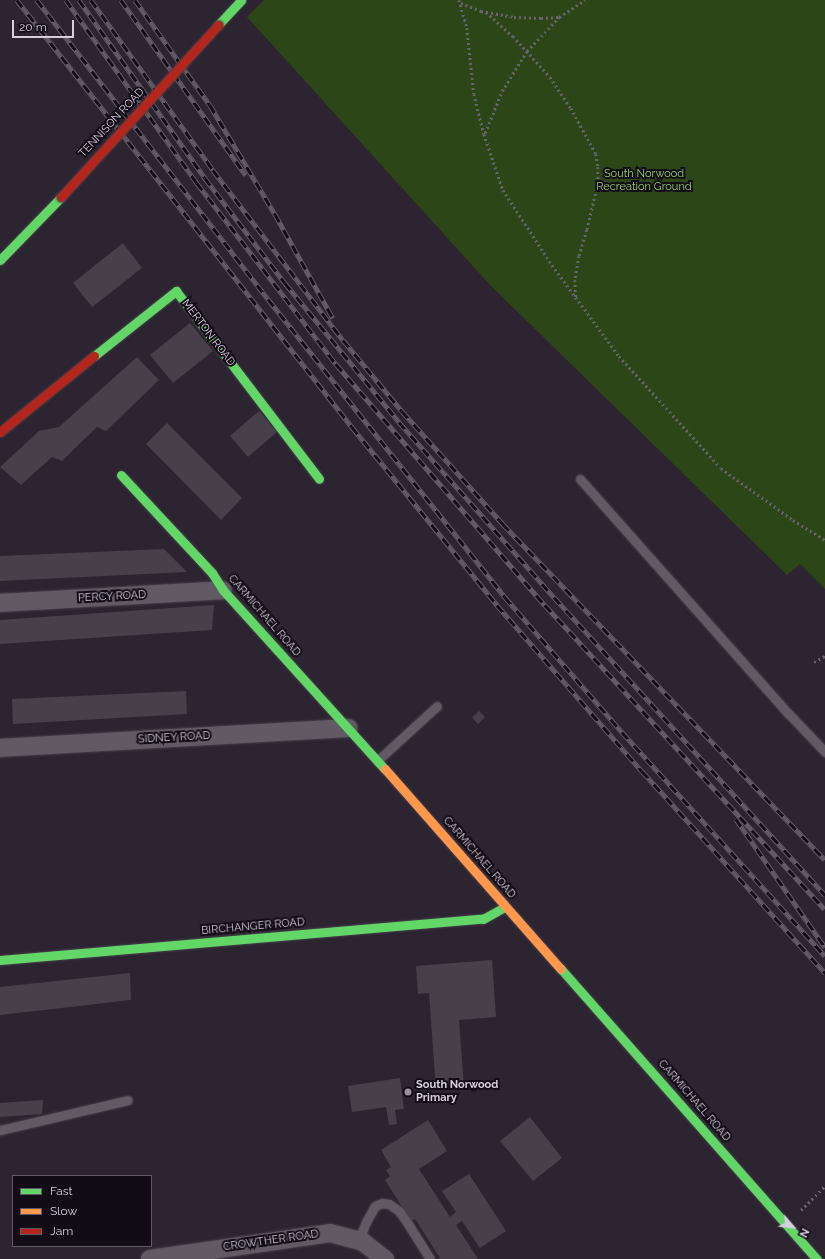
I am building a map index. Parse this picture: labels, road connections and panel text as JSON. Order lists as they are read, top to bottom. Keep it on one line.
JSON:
{"streets":{"street":["TENNISON ROAD","MERTON ROAD","PERCY ROAD","CARMICHAEL ROAD","SIDNEY ROAD","BIRCHANGER ROAD","CROWTHER ROAD"]},"crossings":[["PERCY ROAD","CARMICHAEL ROAD"],["CARMICHAEL ROAD","SIDNEY ROAD"],["CARMICHAEL ROAD","BIRCHANGER ROAD"]],"parks":["South Norwood Recreation Ground"],"places":["South Norwood Primary"],"legend":["Fast","Slow","Jam"],"scale_bar":"20 m","north":"bottom right"}
